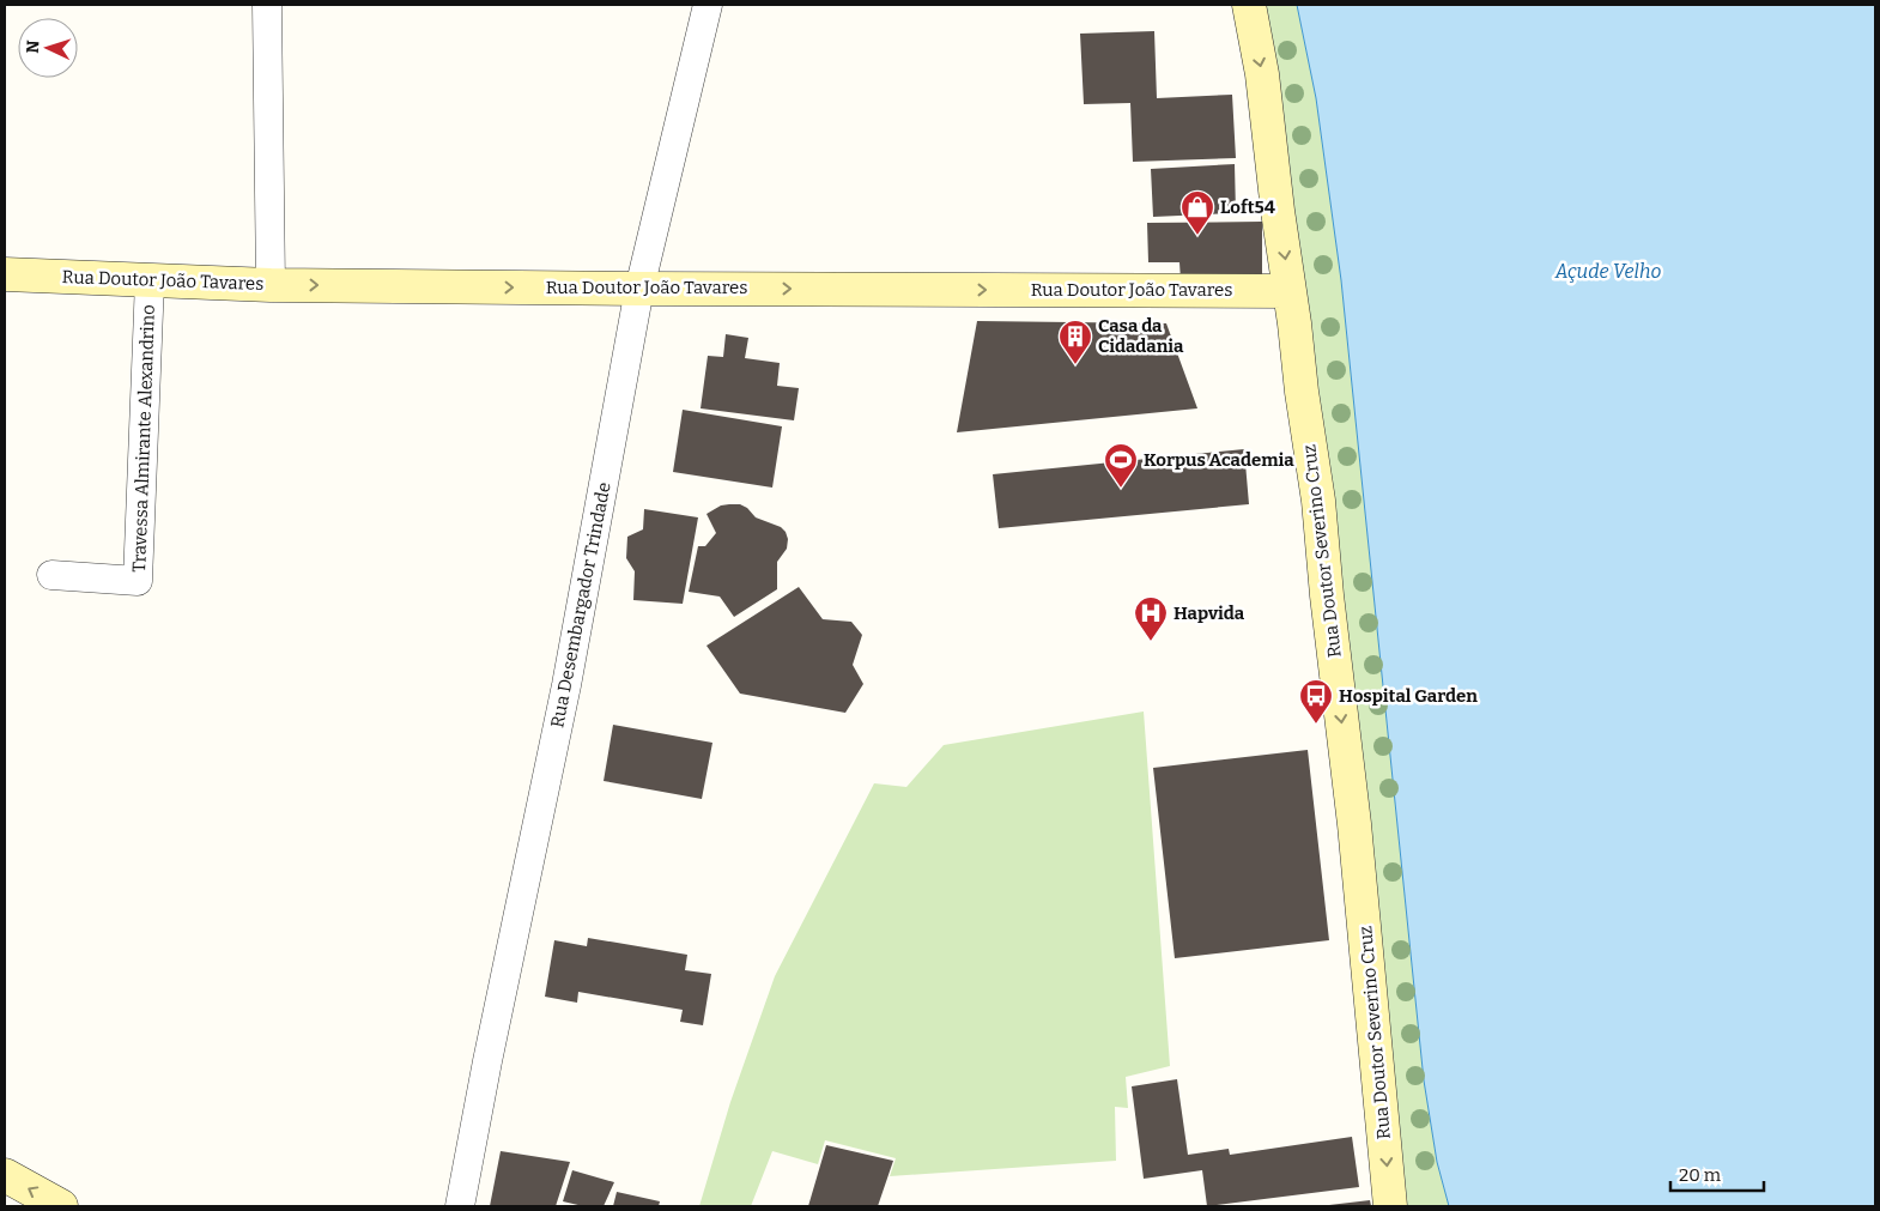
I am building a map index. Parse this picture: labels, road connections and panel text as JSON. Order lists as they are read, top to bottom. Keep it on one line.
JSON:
{"streets":{"street":["Rua Doutor João Tavares","Travessa Almirante Alexandrino","Rua Doutor Severino Cruz","Rua Desembargador Trindade"]},"crossings":[["Rua Doutor João Tavares","Travessa Almirante Alexandrino"],["Rua Doutor João Tavares","Rua Doutor Severino Cruz"],["Rua Doutor João Tavares","Rua Desembargador Trindade"]],"one_way":["Rua Doutor João Tavares","Rua Doutor Severino Cruz"],"water":["Açude Velho"],"places":{"shop":["Loft54"],"building":["Casa da Cidadania"],"sports":["Korpus Academia"],"hospital":["Hapvida"],"bus stop":["Hospital Garden"]},"scale_bar":"20 m","north":"left"}
